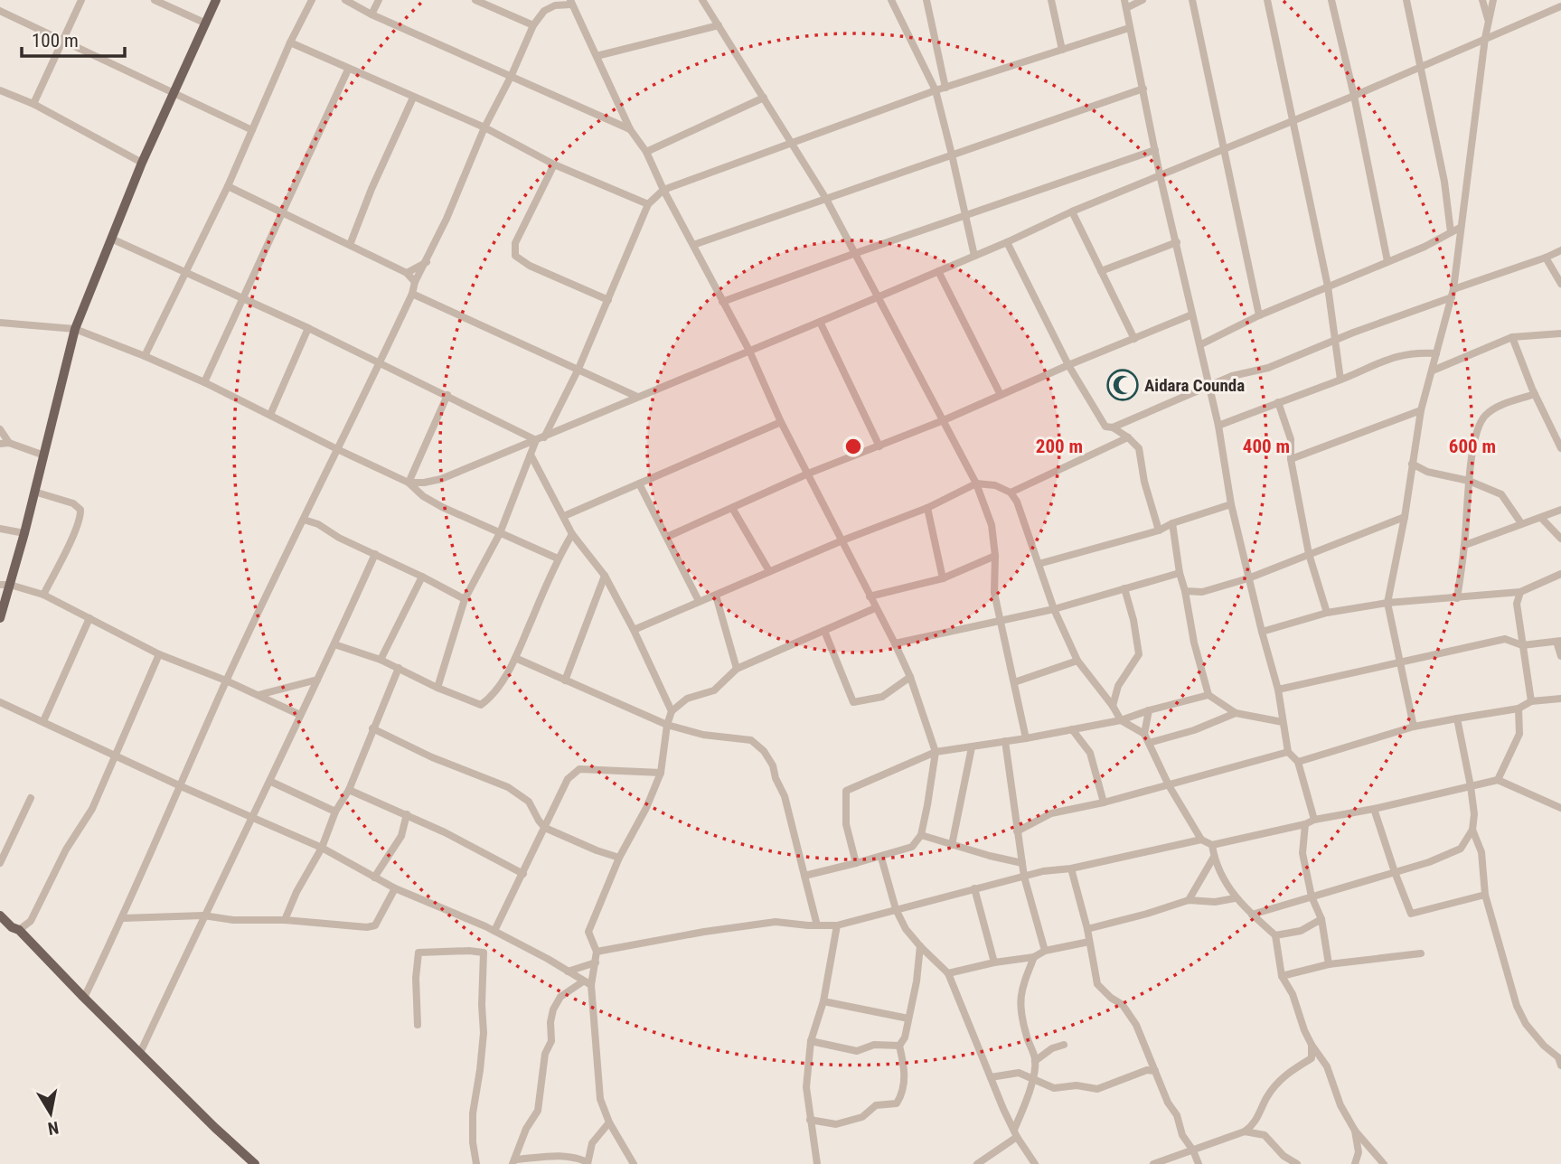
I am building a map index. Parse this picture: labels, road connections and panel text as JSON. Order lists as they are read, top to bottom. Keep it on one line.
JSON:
{"places":{"mosque":["Aidara Counda"]},"scale_bar":"100 m","north":"bottom","rings":["200 m","400 m","600 m"]}
